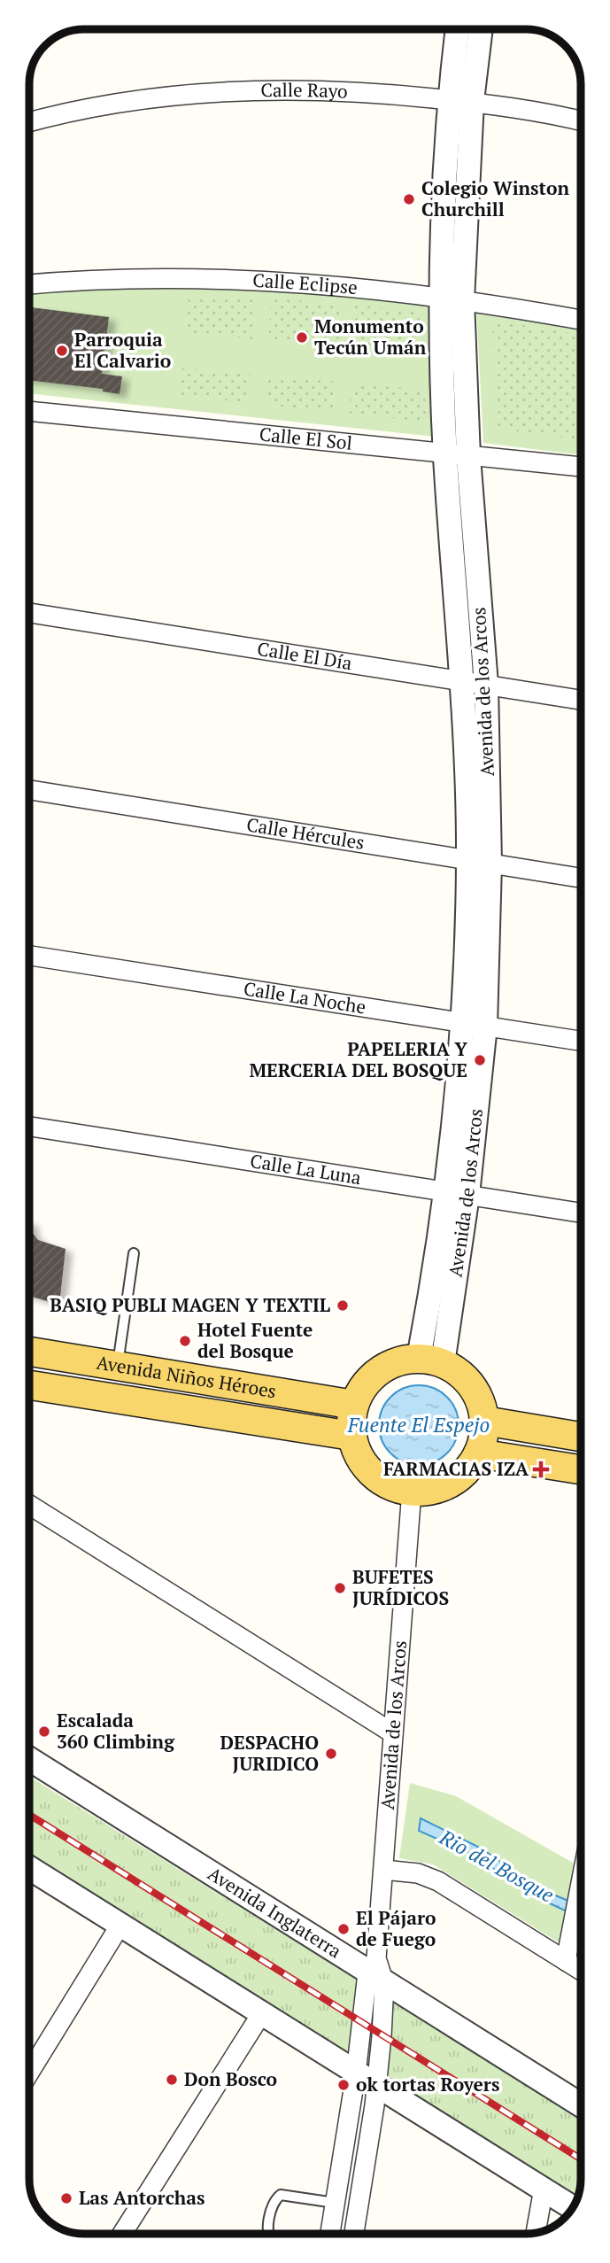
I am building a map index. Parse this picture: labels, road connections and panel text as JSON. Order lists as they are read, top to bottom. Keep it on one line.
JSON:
{"streets":{"main road":["Avenida Niños Héroes"],"street":["Calle Rayo","Calle Eclipse","Calle El Sol","Calle El Día","Avenida de los Arcos","Calle Hércules","Calle La Noche","Calle La Luna","Avenida Inglaterra"]},"crossings":[["Calle Rayo","Avenida de los Arcos"],["Calle Eclipse","Avenida de los Arcos"],["Calle El Sol","Avenida de los Arcos"],["Calle El Día","Avenida de los Arcos"],["Avenida de los Arcos","Calle Hércules"],["Avenida de los Arcos","Calle La Noche"],["Avenida de los Arcos","Calle La Luna"],["Avenida de los Arcos","Avenida Niños Héroes"],["Avenida de los Arcos","Avenida Inglaterra"]],"water":["Fuente El Espejo","Rio del Bosque"],"places":{"other":["Colegio Winston Churchill","Monumento Tecún Umán","Parroquia El Calvario","PAPELERIA Y MERCERIA DEL BOSQUE","BASIQ PUBLI MAGEN Y TEXTIL","Hotel Fuente del Bosque","BUFETES JURÍDICOS","Escalada 360 Climbing","DESPACHO JURIDICO","El Pájaro de Fuego","Don Bosco","ok tortas Royers","Las Antorchas"],"health":["FARMACIAS IZA"]}}
